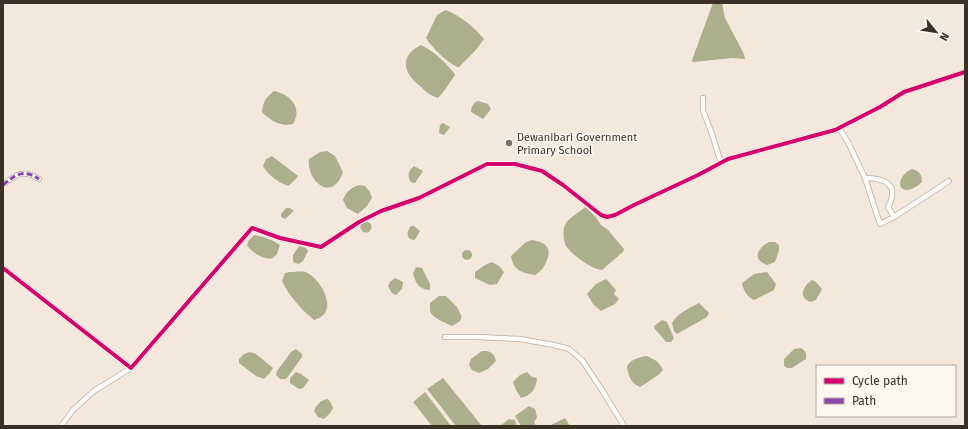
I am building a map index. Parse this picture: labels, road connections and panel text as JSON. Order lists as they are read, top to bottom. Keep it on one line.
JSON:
{"places":["Dewanibari Government Primary School"],"legend":["Cycle path","Path"],"north":"bottom right"}
